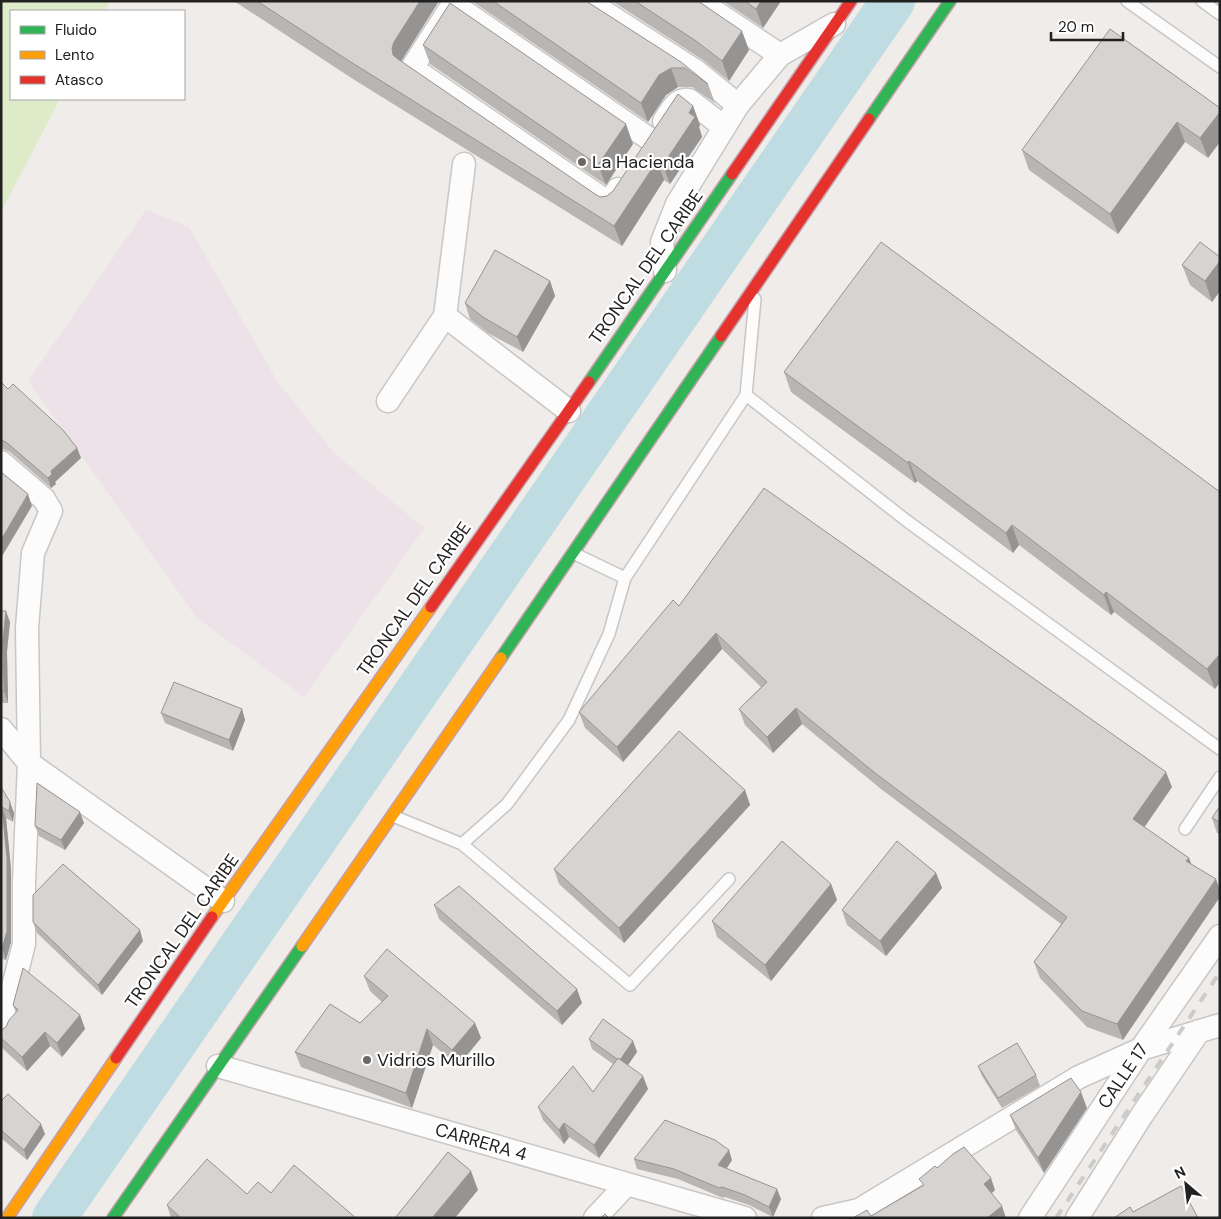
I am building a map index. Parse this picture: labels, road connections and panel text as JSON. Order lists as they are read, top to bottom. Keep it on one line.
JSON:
{"streets":{"highway":["TRONCAL DEL CARIBE"],"street":["CALLE 17","CARRERA 4"]},"places":["La Hacienda","Vidrios Murillo"],"legend":["Fluido","Lento","Atasco"],"scale_bar":"20 m","north":"top left"}
